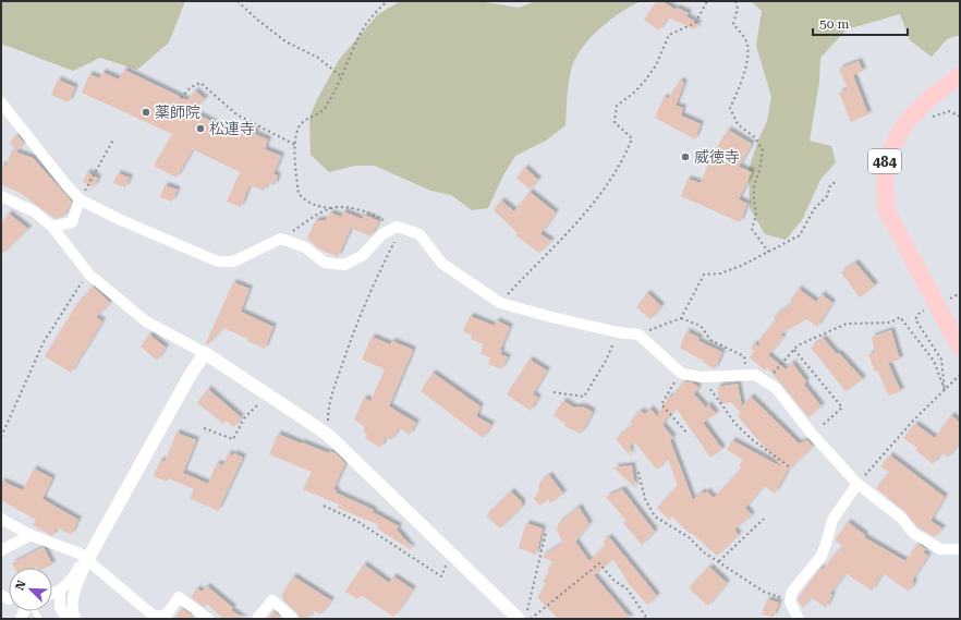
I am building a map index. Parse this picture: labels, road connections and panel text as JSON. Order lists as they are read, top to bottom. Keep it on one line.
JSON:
{"streets":{"highway":["484"]},"places":["薬師院","松連寺","威徳寺"],"scale_bar":"50 m","north":"top left"}
